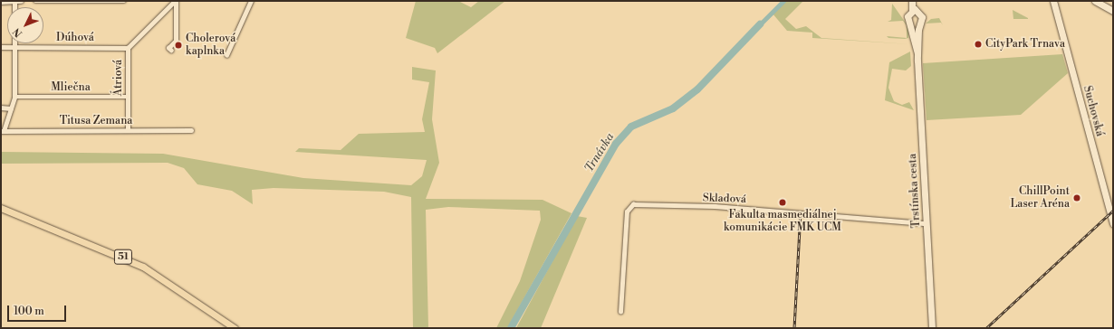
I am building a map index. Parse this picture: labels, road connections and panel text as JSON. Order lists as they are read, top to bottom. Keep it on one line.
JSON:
{"streets":{"main road":["Suchovská","Trstínska cesta","51"],"street":["Dúhová","Átriová","Mliečna","Titusa Zemana","Skladová"]},"crossings":[["Dúhová","Átriová"],["Átriová","Mliečna"],["Átriová","Titusa Zemana"],["Trstínska cesta","Skladová"]],"water":["Trnávka"],"places":["CityPark Trnava","Cholerová kaplnka","ChillPoint Laser Aréna","Fakulta masmediálnej komunikácie FMK UCM"],"scale_bar":"100 m","north":"bottom left"}
